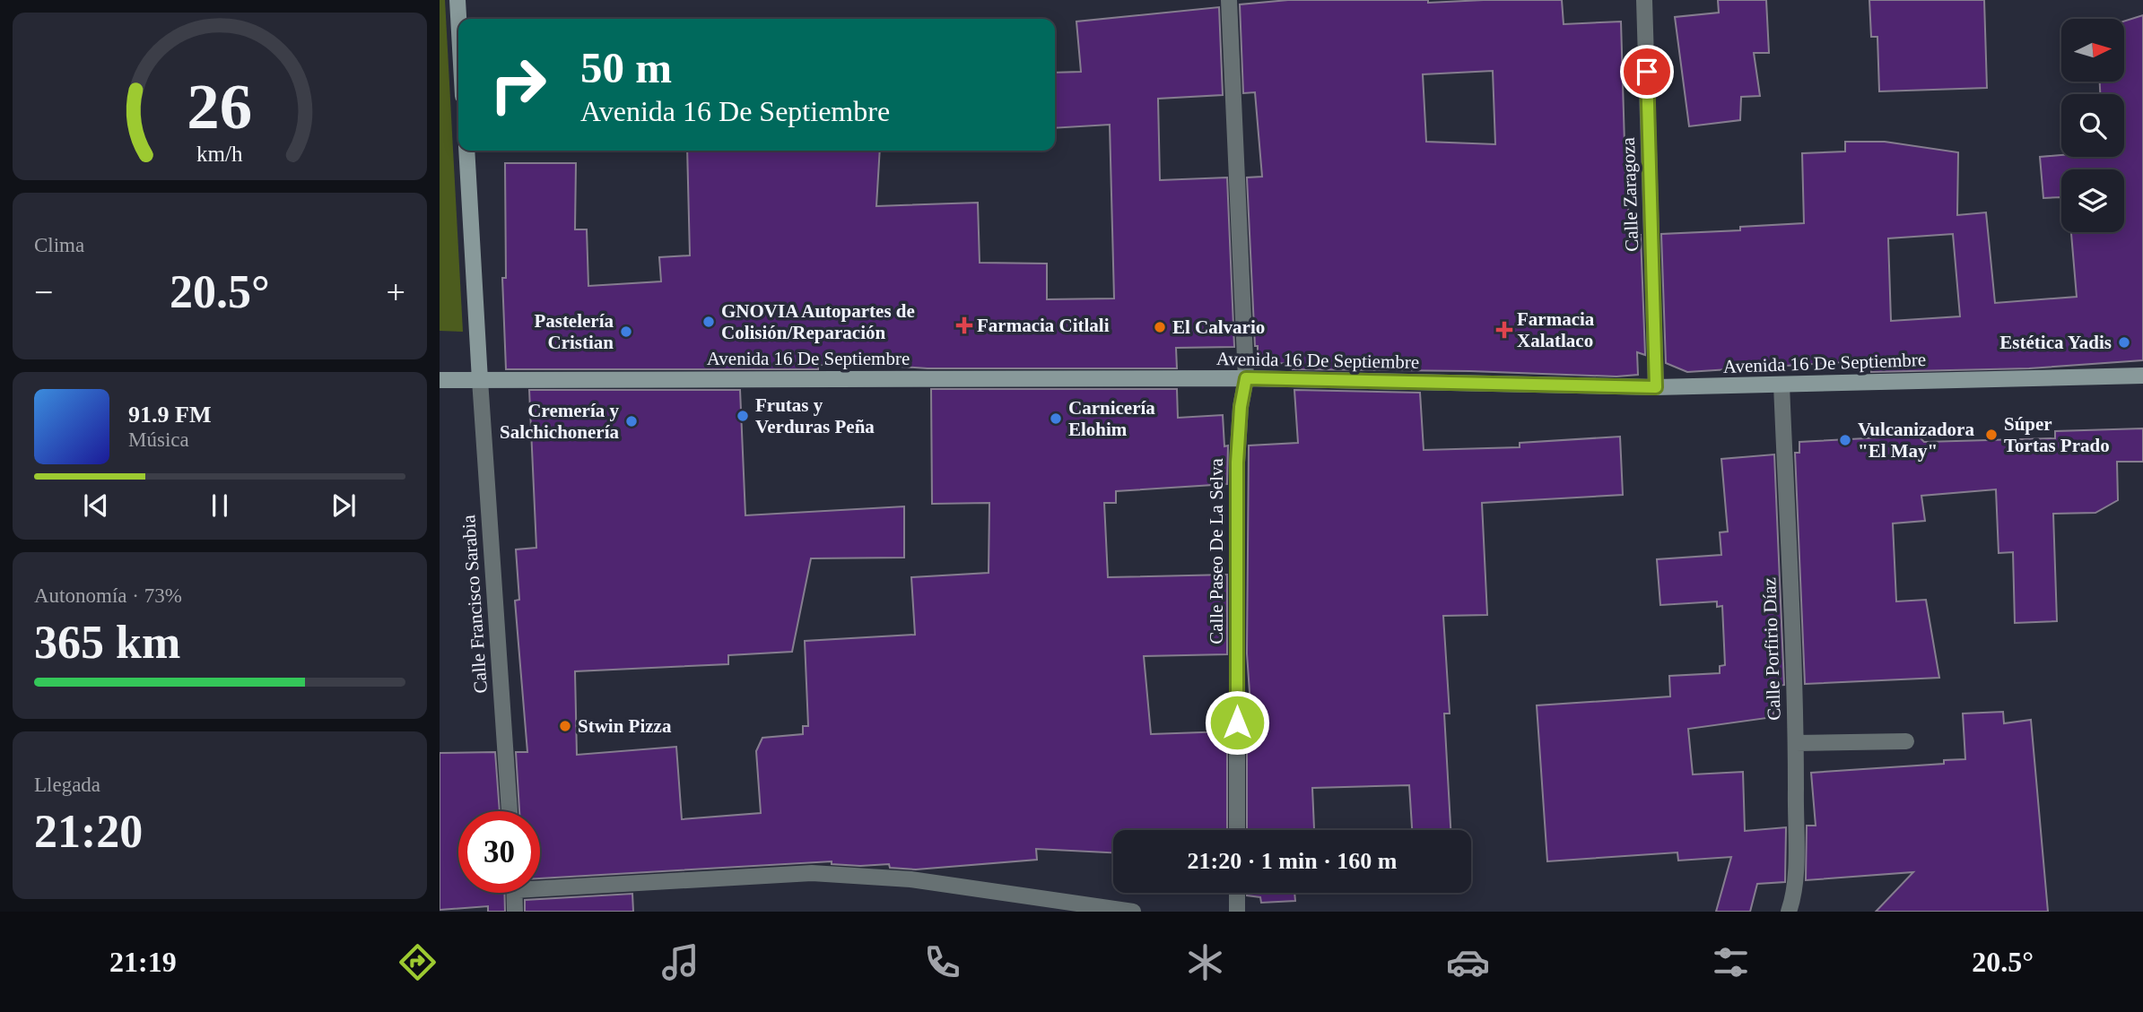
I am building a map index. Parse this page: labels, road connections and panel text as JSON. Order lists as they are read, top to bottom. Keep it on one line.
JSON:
{"streets":{"main road":["Avenida 16 De Septiembre"],"street":["Calle Zaragoza","Calle Paseo De La Selva","Calle Francisco Sarabia","Calle Porfirio Díaz"]},"crossings":[["Calle Zaragoza","Avenida 16 De Septiembre"],["Avenida 16 De Septiembre","Calle Paseo De La Selva"],["Avenida 16 De Septiembre","Calle Francisco Sarabia"],["Avenida 16 De Septiembre","Calle Porfirio Díaz"]],"places":{"other":["GNOVIA Autopartes de Colisión/Reparación","El Calvario","Pastelería Cristian","Estética Yadis","Frutas y Verduras Peña","Carnicería Elohim","Cremería y Salchichonería","Súper Tortas Prado","Vulcanizadora \"El May\"","Stwin Pizza"],"health":["Farmacia Citlali","Farmacia Xalatlaco"]},"north":"right","page":{"turn":["50 m","Avenida 16 De Septiembre"],"tile":["Clima",["Autonomía · 73%","365 km"],["Llegada","21:20"]],"heat":["−","20.5°","+"],"song":["91.9 FM","Música"],"limit":"30","trip":"21:20 · 1 min · 160 m","tabs":["21:19","20.5°"],"gauge":["26","km/h"]}}
